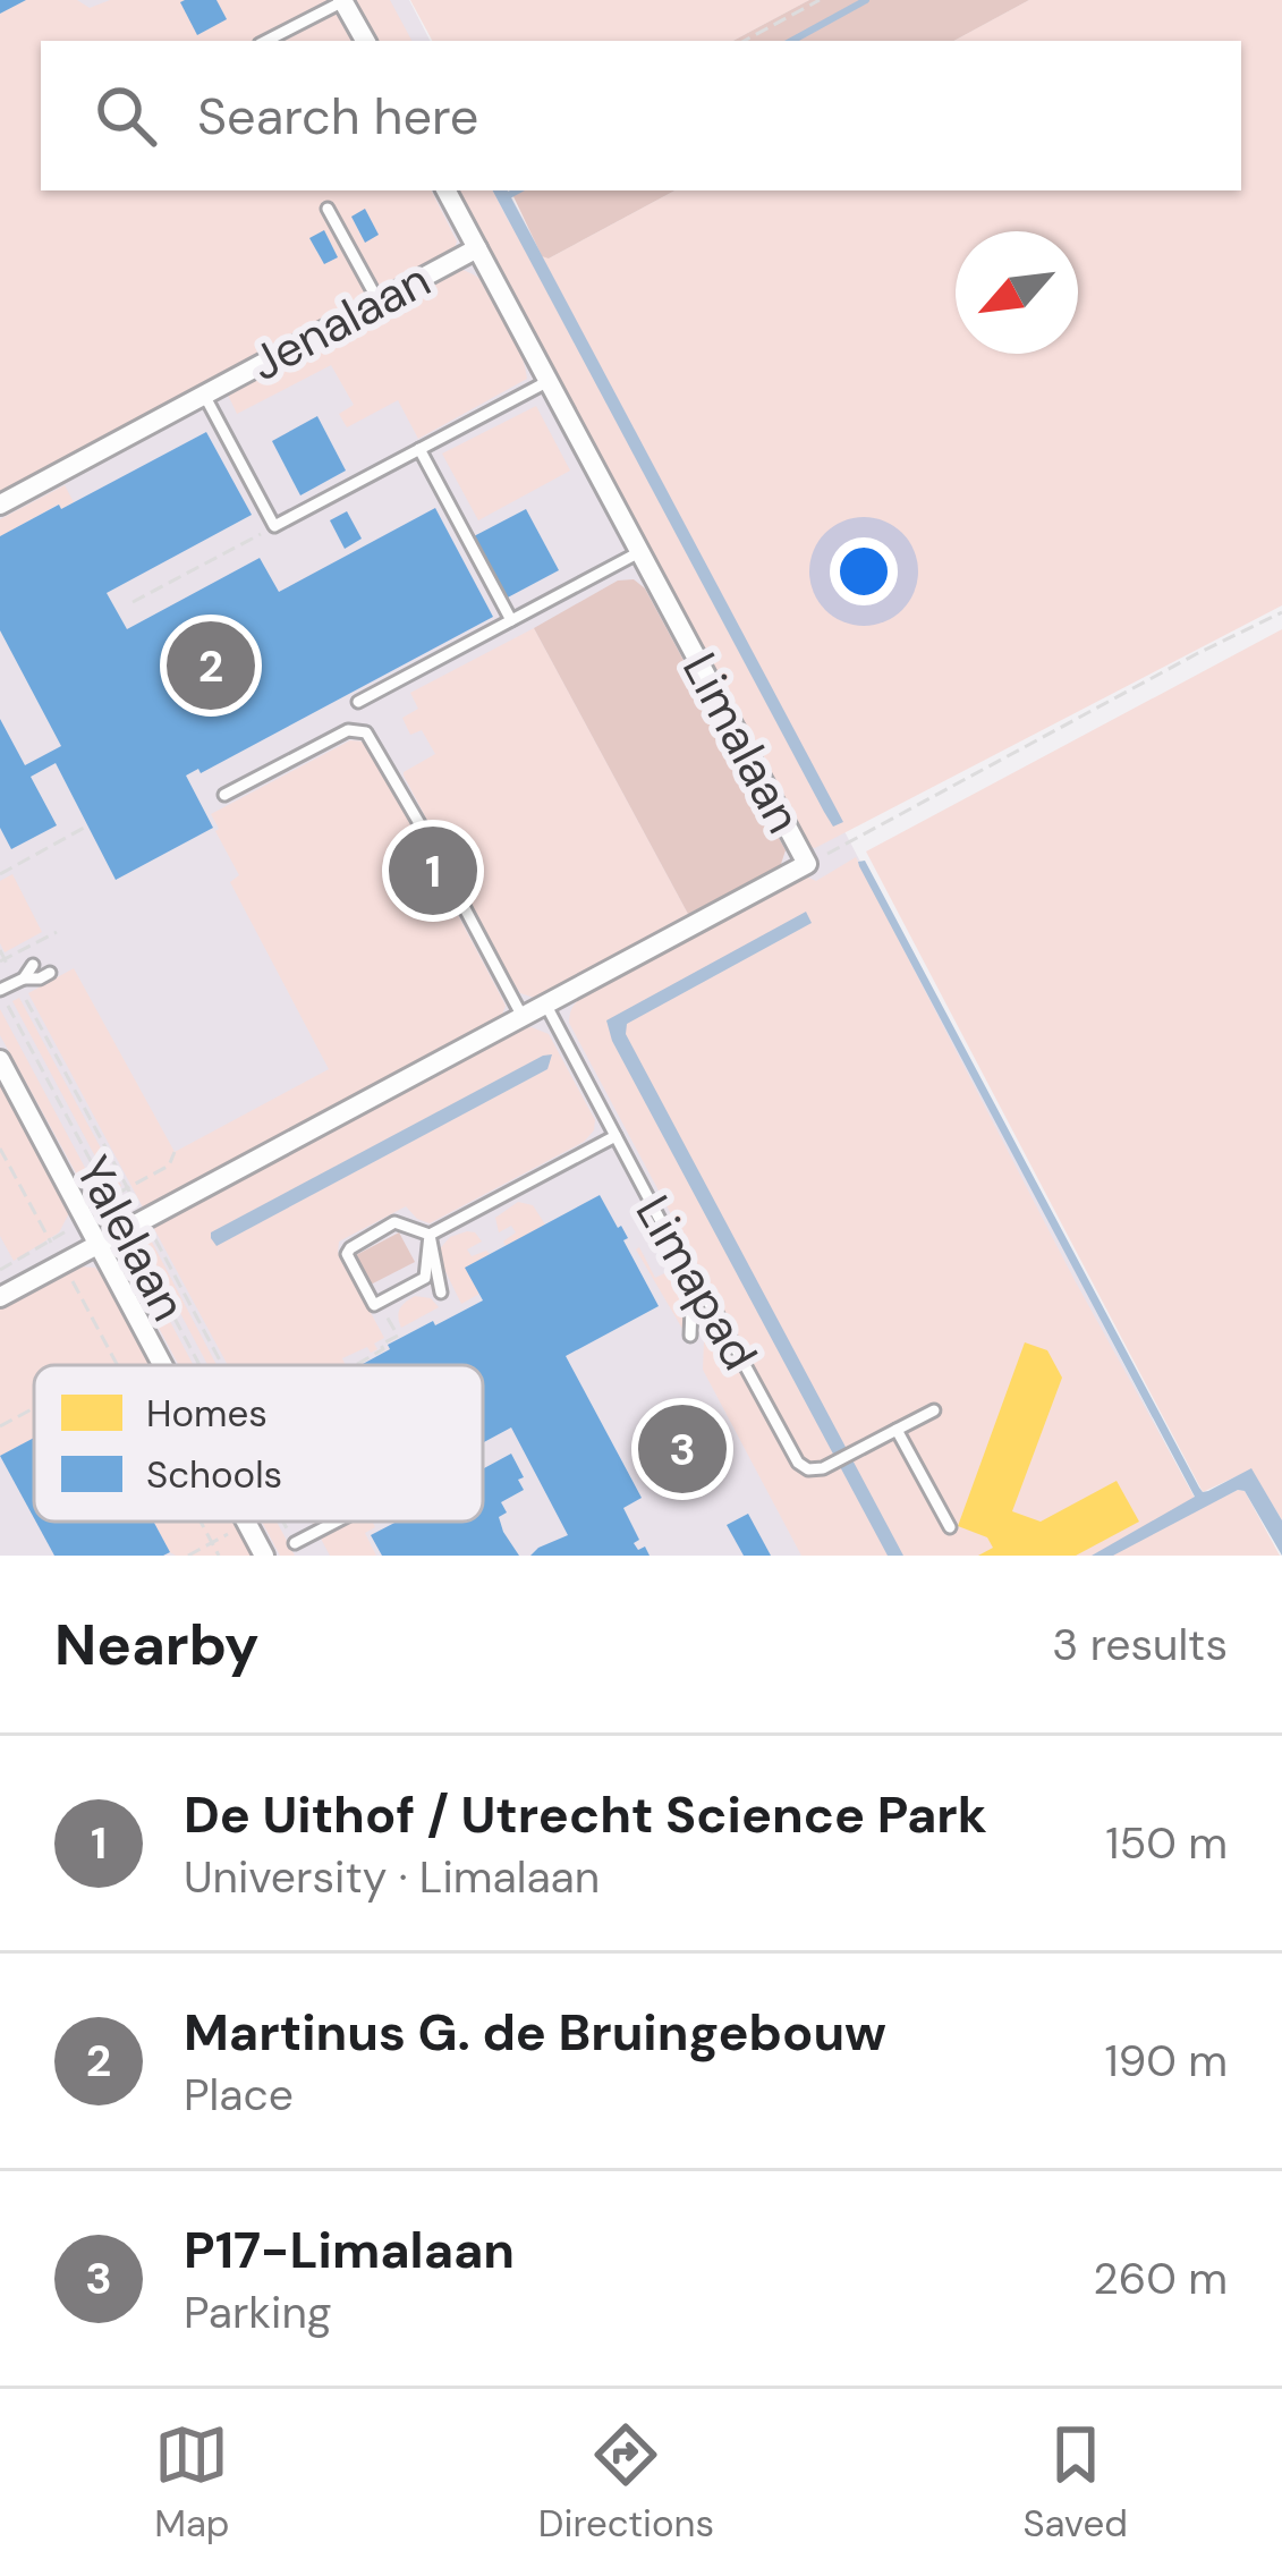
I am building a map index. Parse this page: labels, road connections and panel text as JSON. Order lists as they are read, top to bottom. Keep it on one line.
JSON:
{"streets":{"street":["Jenalaan","Limalaan","Yalelaan"],"lane":["Limapad"]},"crossings":[["Jenalaan","Limalaan"],["Limalaan","Yalelaan"],["Limalaan","Limapad"]],"legend":["Homes","Schools"],"north":"bottom left","page":{"search":"Search here","pins":["2","1","3"],"heading":["Nearby","3 results"],"list":[{"mark":"1","name":"De Uithof / Utrecht Science Park","note":"University · Limalaan","value":"150 m"},{"mark":"2","name":"Martinus G. de Bruingebouw","note":"Place","value":"190 m"},{"mark":"3","name":"P17-Limalaan","note":"Parking","value":"260 m"}],"nav":["Map","Directions","Saved"]}}
